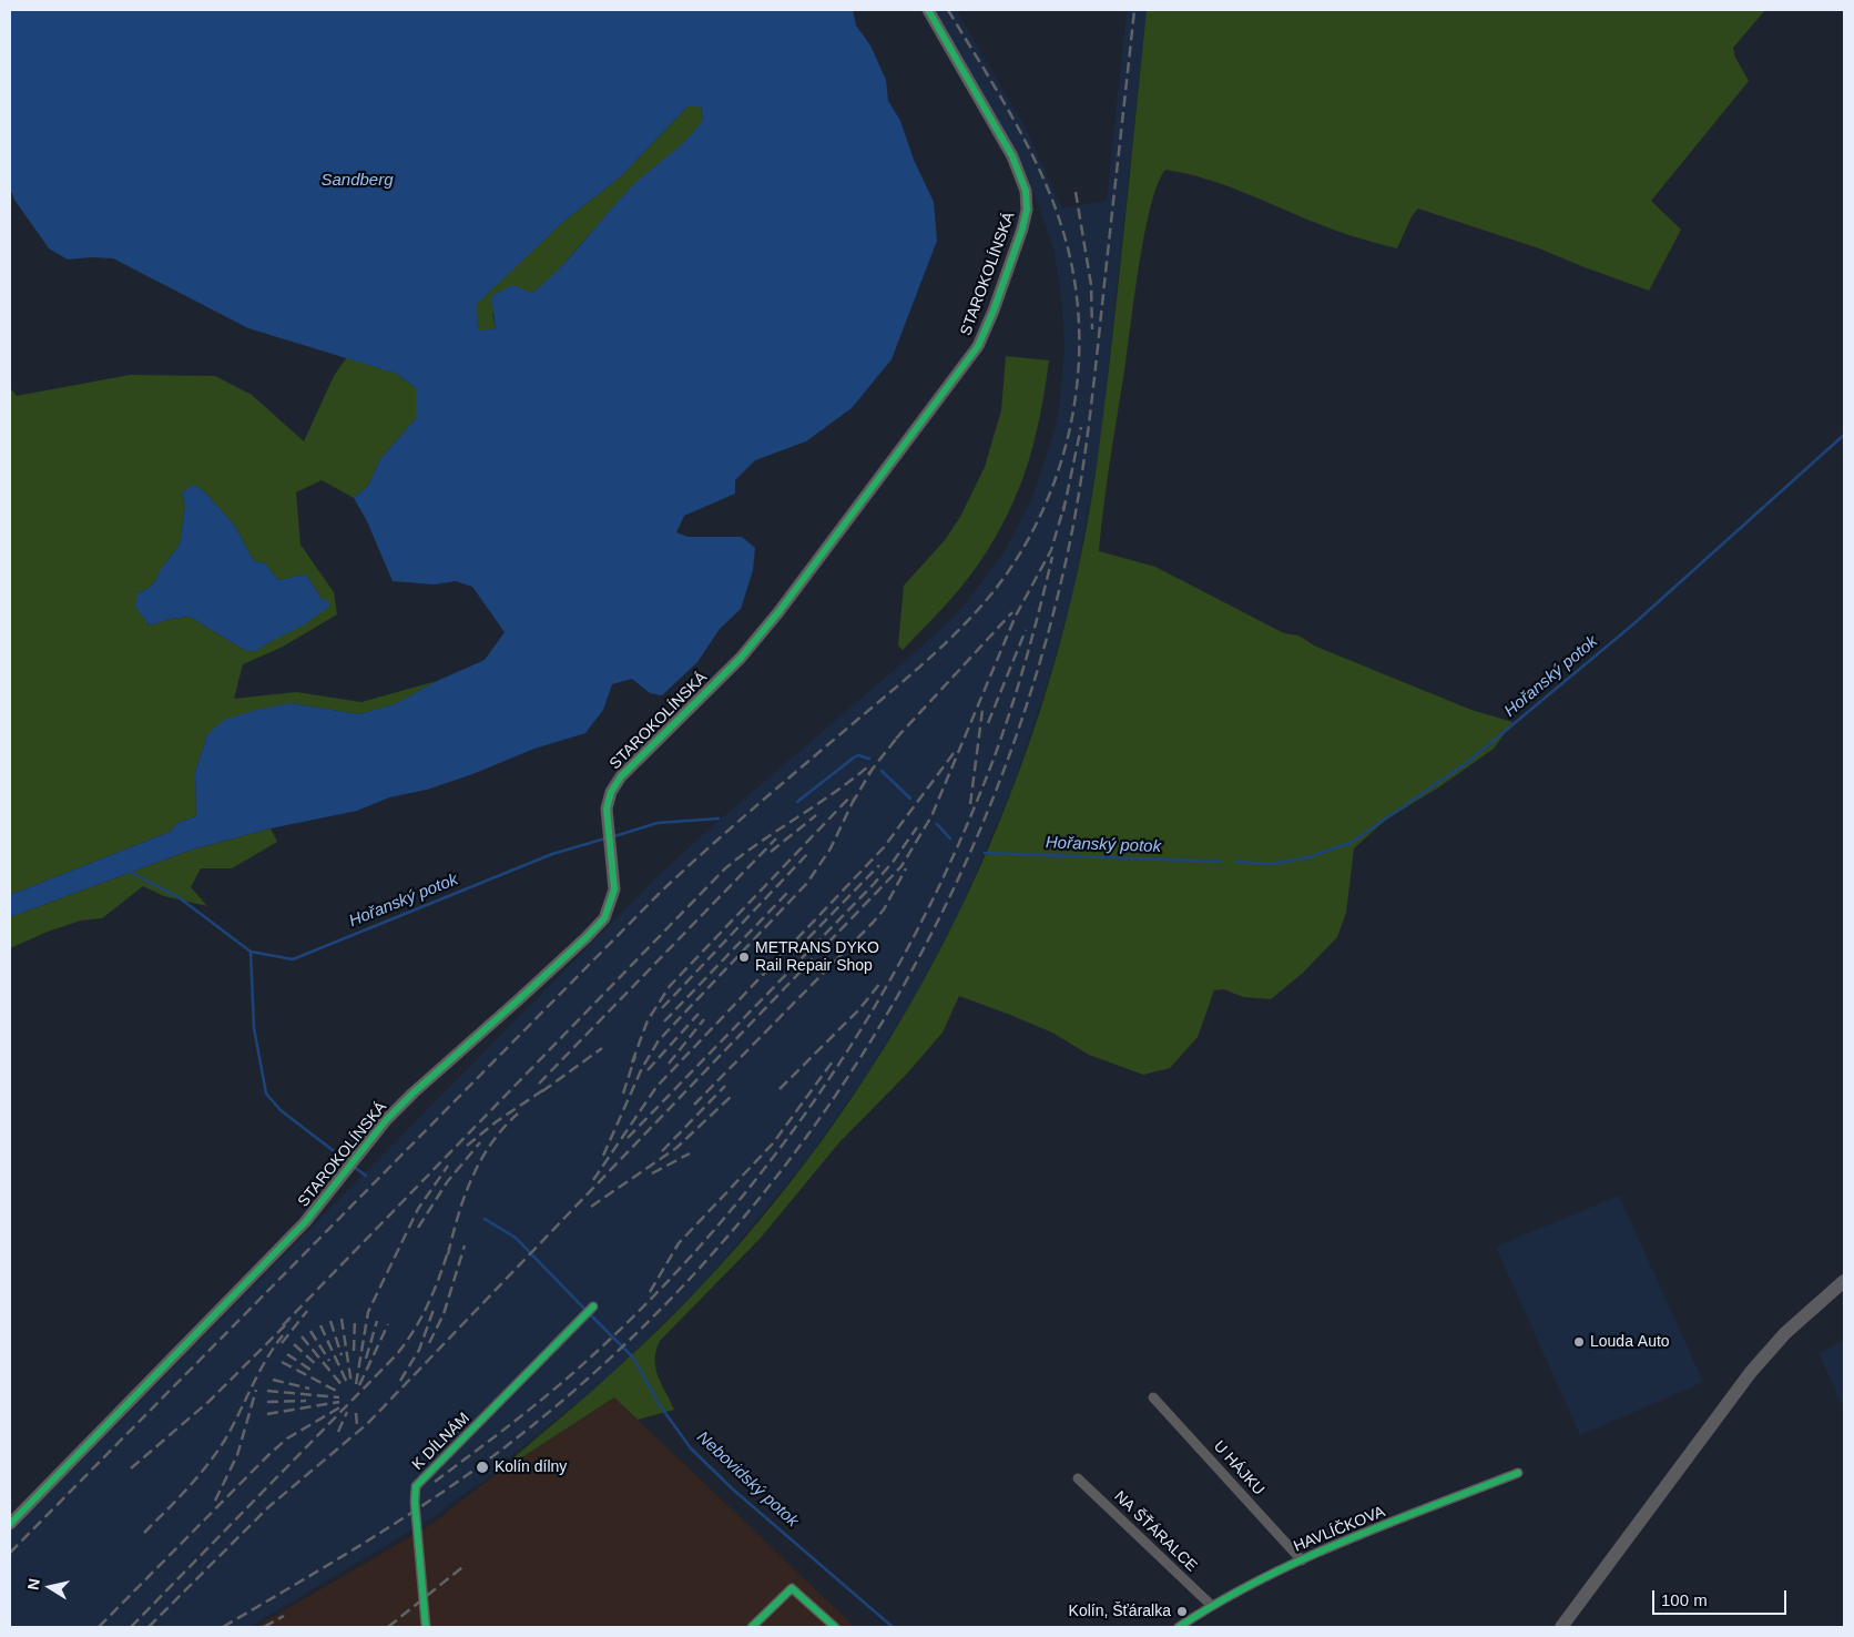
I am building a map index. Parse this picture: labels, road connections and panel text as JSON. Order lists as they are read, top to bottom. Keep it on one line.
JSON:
{"streets":{"street":["STAROKOLÍNSKÁ","K DÍLNÁM","U HÁJKU","HAVLÍČKOVA","NA ŠŤÁRALCE"]},"crossings":[["U HÁJKU","HAVLÍČKOVA"],["HAVLÍČKOVA","NA ŠŤÁRALCE"]],"water":["Sandberg","Hořanský potok","Nebovidský potok"],"places":["METRANS DYKO Rail Repair Shop","Louda Auto","Kolín dílny","Kolín, Šťáralka"],"scale_bar":"100 m","north":"left"}
